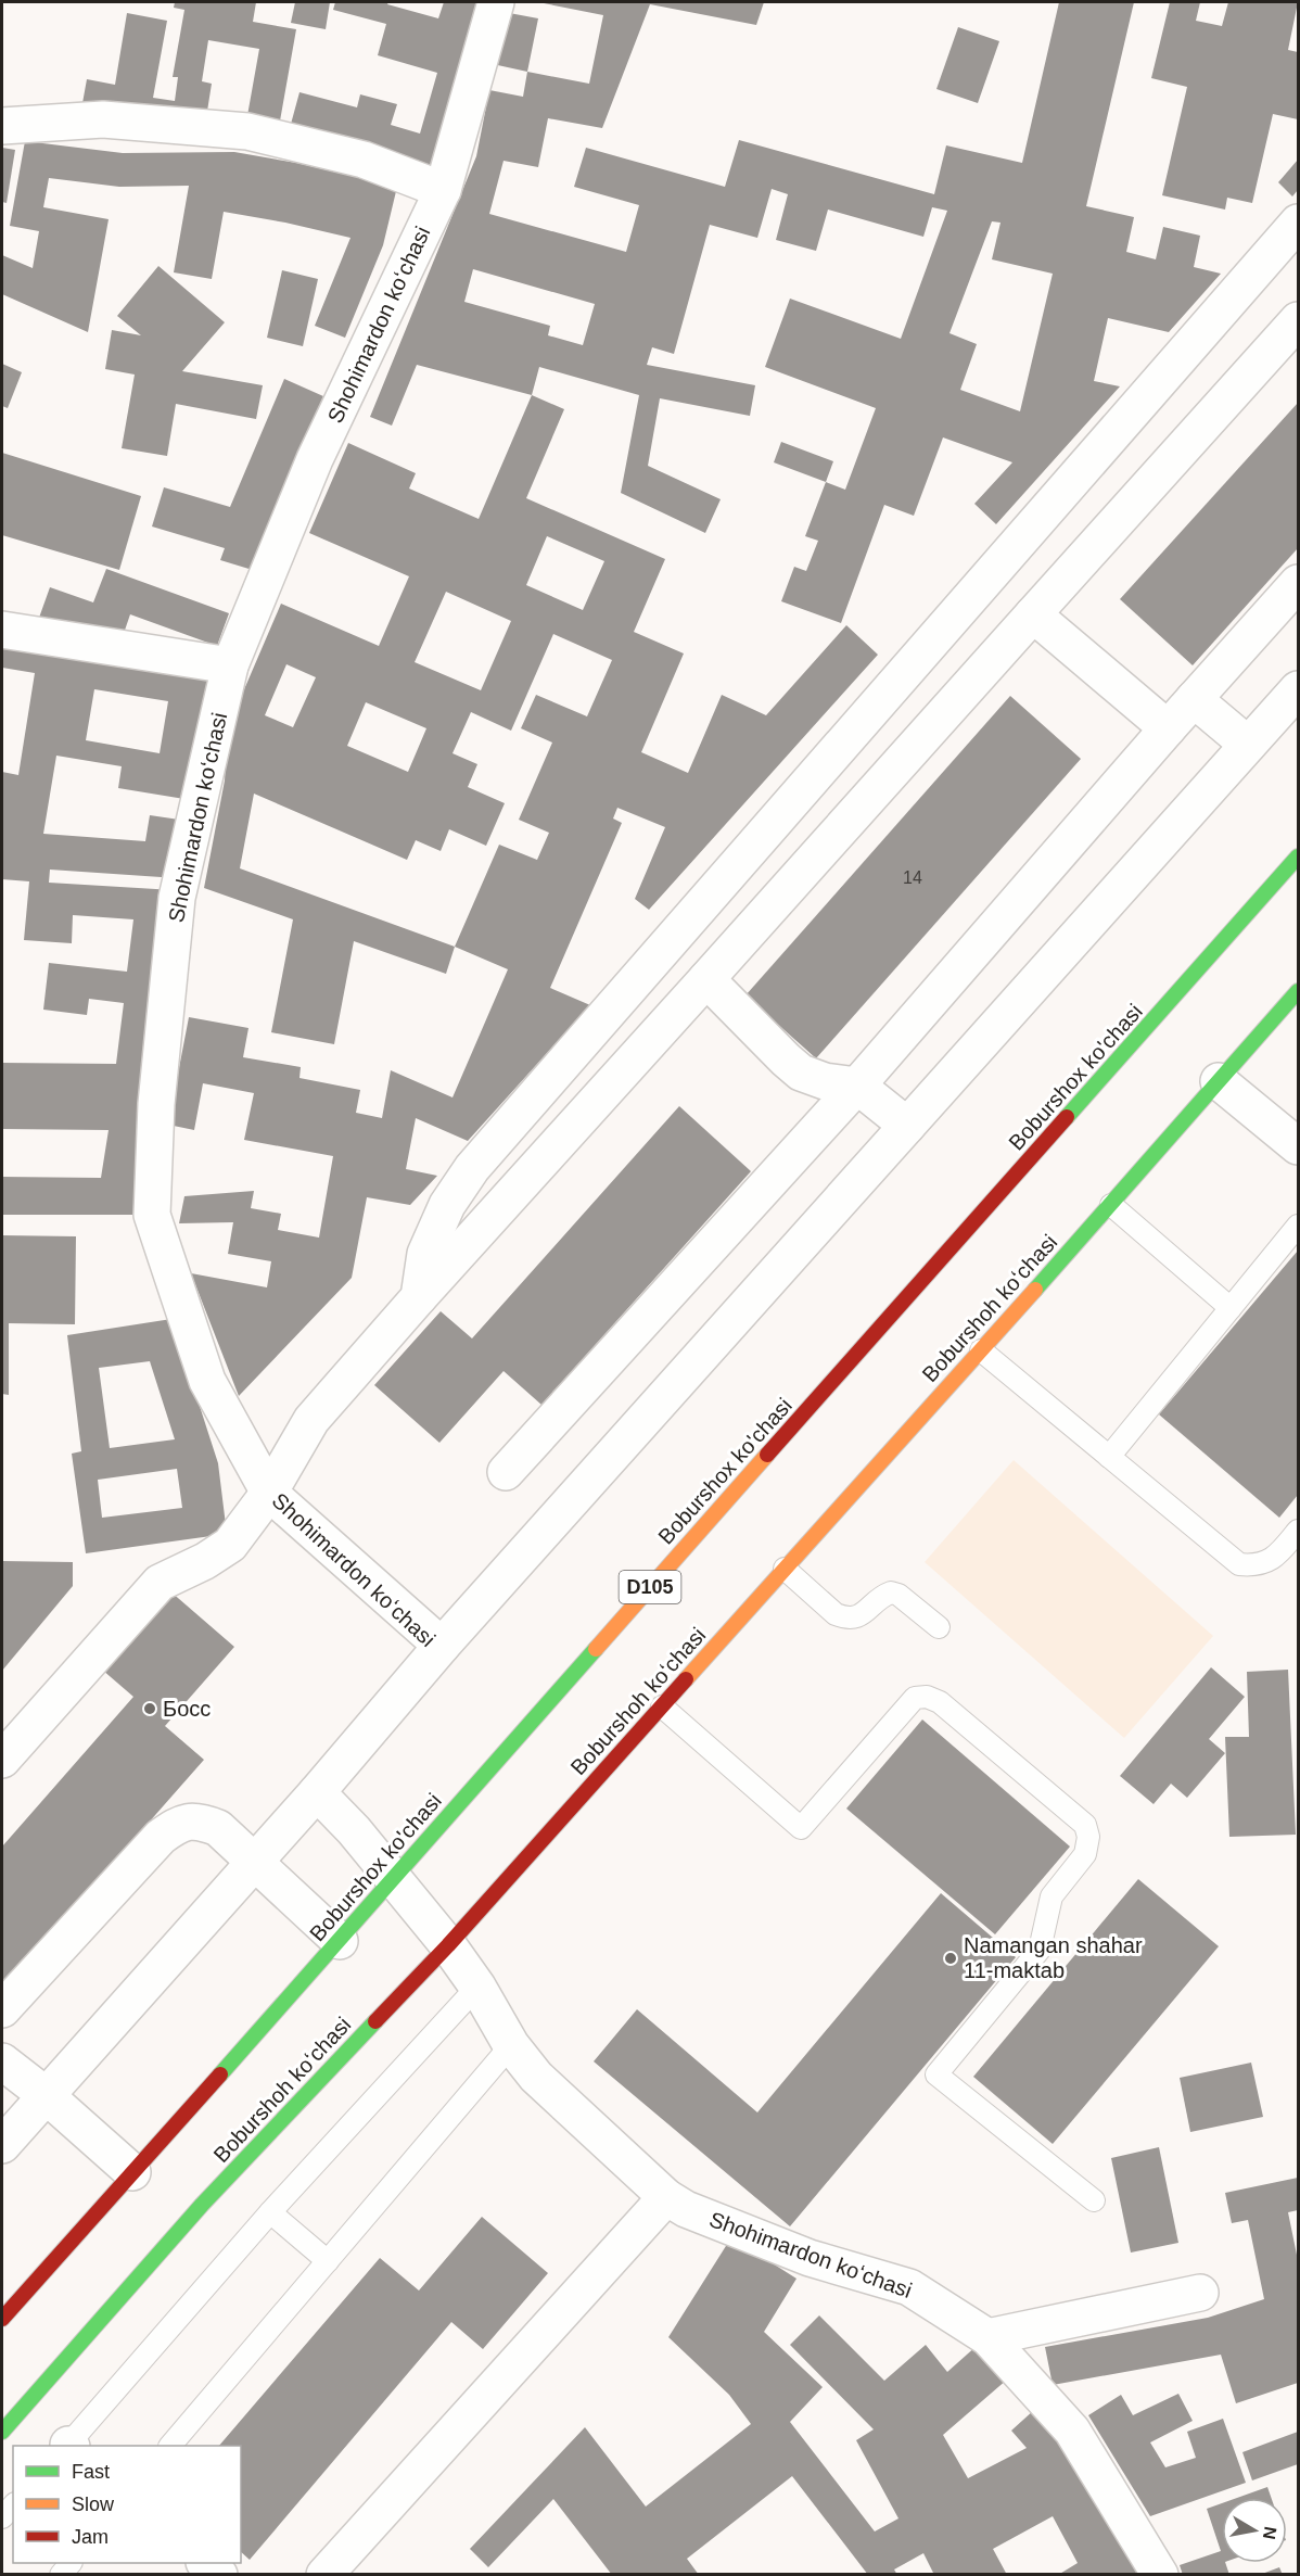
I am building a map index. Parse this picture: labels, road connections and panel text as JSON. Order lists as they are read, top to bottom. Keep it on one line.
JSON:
{"streets":{"main road":["Boburshox ko'chasi","Boburshoh koʻchasi","D105"],"street":["Shohimardon koʻchasi"]},"crossings":[["Shohimardon koʻchasi","Boburshox ko'chasi"],["Shohimardon koʻchasi","Boburshoh koʻchasi"]],"places":["Босс","Namangan shahar 11-maktab"],"house_numbers":["14"],"legend":["Fast","Slow","Jam"],"north":"right"}
